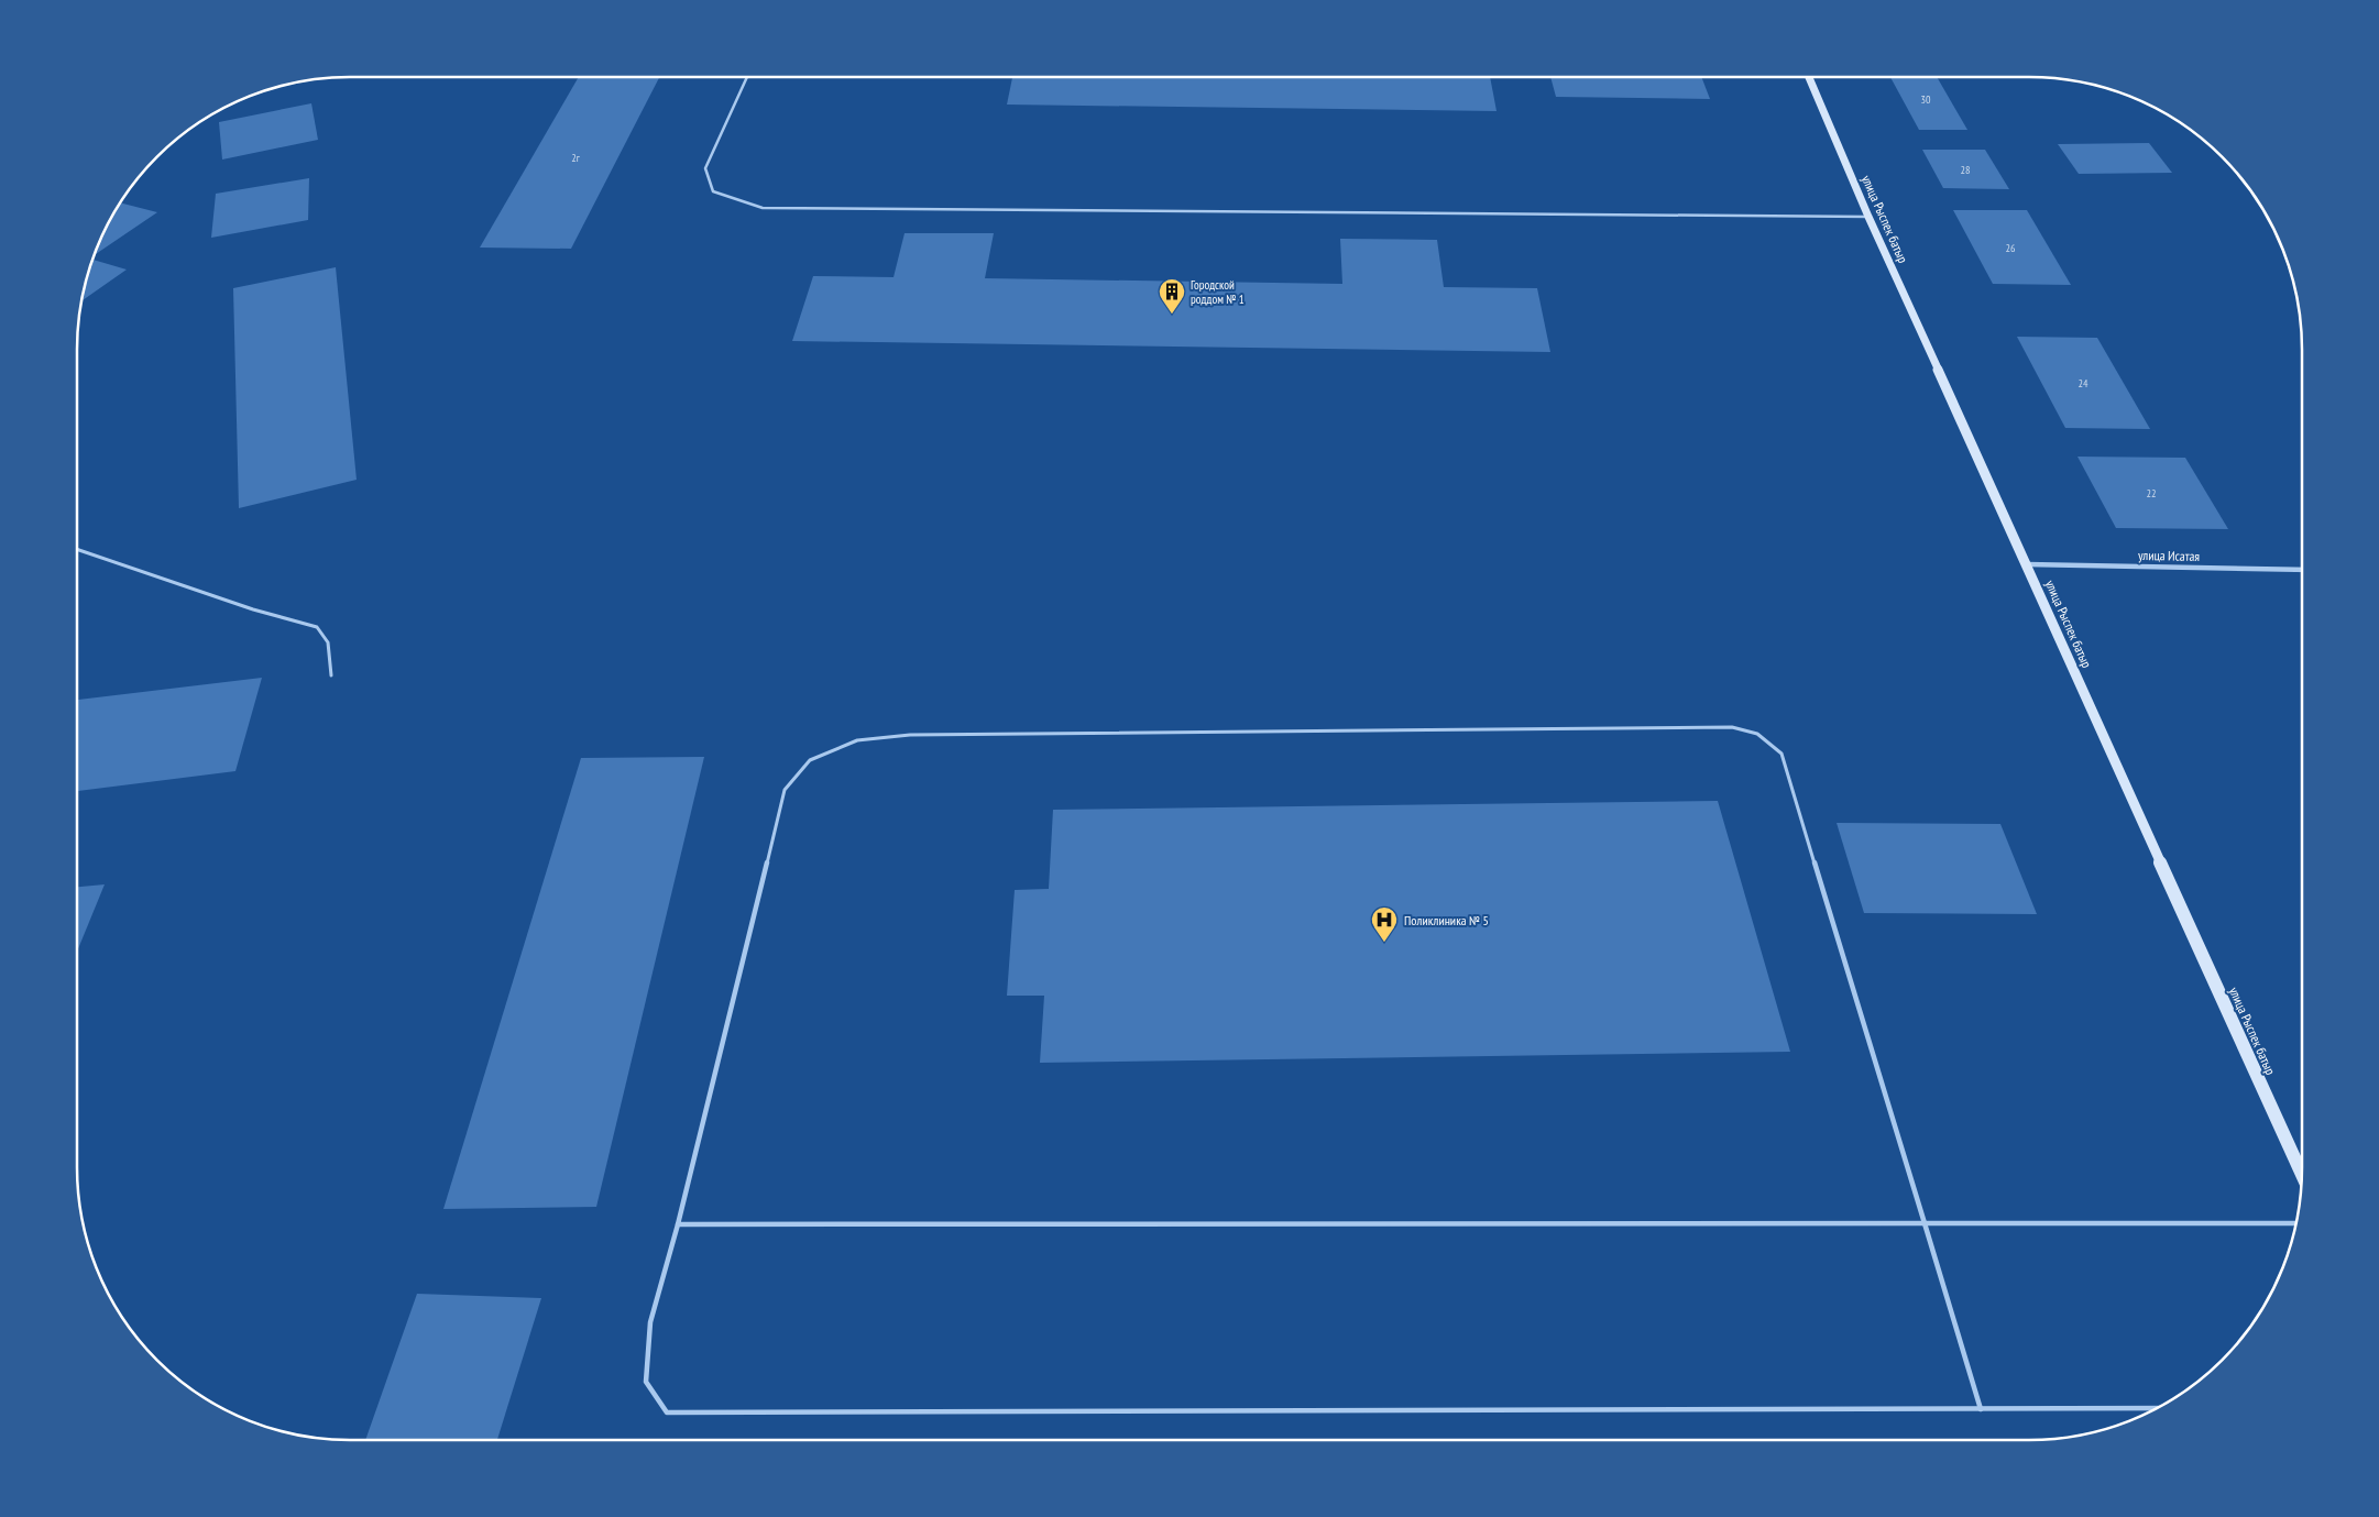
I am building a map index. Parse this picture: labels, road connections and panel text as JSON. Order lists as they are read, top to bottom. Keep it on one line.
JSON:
{"streets":{"street":["улица Рыспек батыр","улица Исатая"]},"crossings":[["улица Рыспек батыр","улица Исатая"]],"places":{"building":["Городской роддом № 1"],"hospital":["Поликлиника № 5"]},"house_numbers":["30","2г","28","26","24","22"]}
